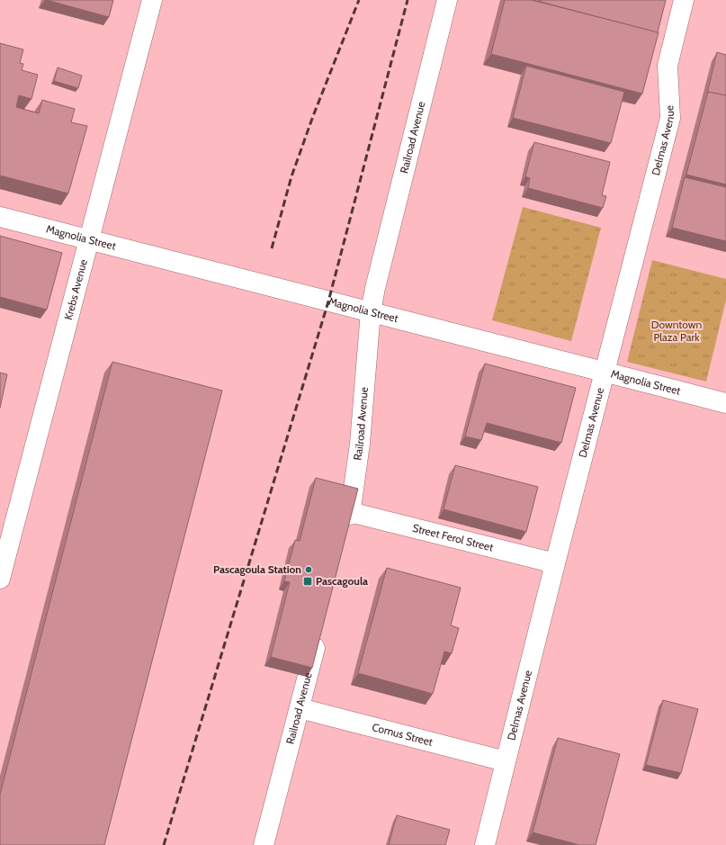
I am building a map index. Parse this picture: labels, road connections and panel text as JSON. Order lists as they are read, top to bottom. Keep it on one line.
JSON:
{"streets":{"street":["Railroad Avenue","Delmas Avenue","Magnolia Street","Krebs Avenue","Street Ferol Street","Comus Street"]},"crossings":[["Railroad Avenue","Magnolia Street"],["Railroad Avenue","Street Ferol Street"],["Railroad Avenue","Comus Street"],["Delmas Avenue","Magnolia Street"],["Delmas Avenue","Street Ferol Street"],["Delmas Avenue","Comus Street"],["Magnolia Street","Krebs Avenue"]],"parks":["Downtown Plaza Park"],"places":{"other":["Pascagoula Station"],"transit":["Pascagoula"]}}
